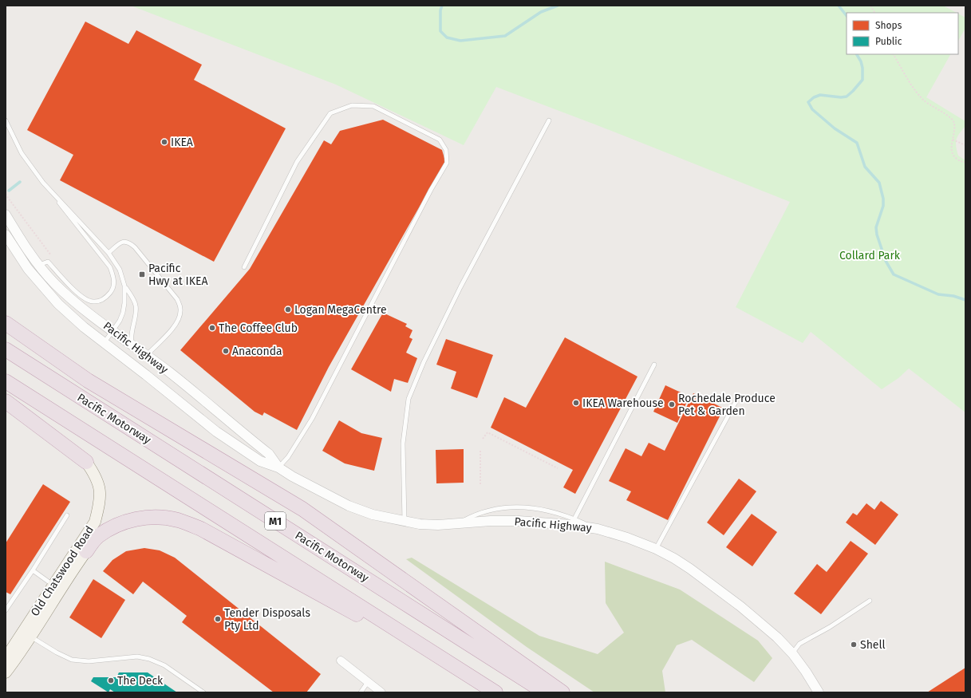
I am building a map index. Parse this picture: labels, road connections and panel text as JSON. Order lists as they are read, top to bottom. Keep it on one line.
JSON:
{"streets":{"highway":["Pacific Motorway","M1"],"main road":["Old Chatswood Road"],"street":["Pacific Highway"]},"parks":["Collard Park"],"places":{"other":["IKEA","Logan MegaCentre","The Coffee Club","Anaconda","IKEA Warehouse","Rochedale Produce Pet & Garden","Tender Disposals Pty Ltd","Shell","The Deck"],"transit":["Pacific Hwy at IKEA"]},"legend":["Shops","Public"]}
